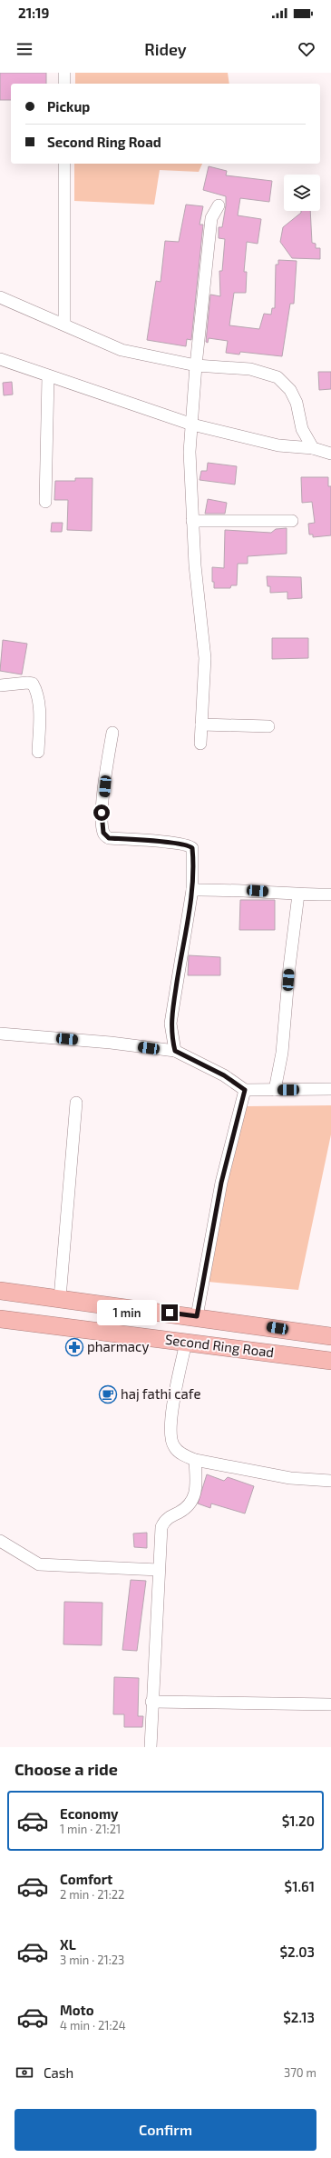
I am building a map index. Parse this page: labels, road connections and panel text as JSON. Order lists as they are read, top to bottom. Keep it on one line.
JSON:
{"streets":{"highway":["Second Ring Road"]},"places":{"pharmacy":["pharmacy"],"cafe":["haj fathi cafe"]},"page":{"status":"21:19","header":"Ridey","banner":["Pickup","Second Ring Road"],"bubble":"1 min","heading":"Choose a ride","list":[{"name":"Economy","note":"1 min · 21:21","value":"$1.20"},{"name":"Comfort","note":"2 min · 21:22","value":"$1.61"},{"name":"XL","note":"3 min · 21:23","value":"$2.03"},{"name":"Moto","note":"4 min · 21:24","value":"$2.13"}],"pay":["Cash","370 m"],"buttons":"Confirm"}}
